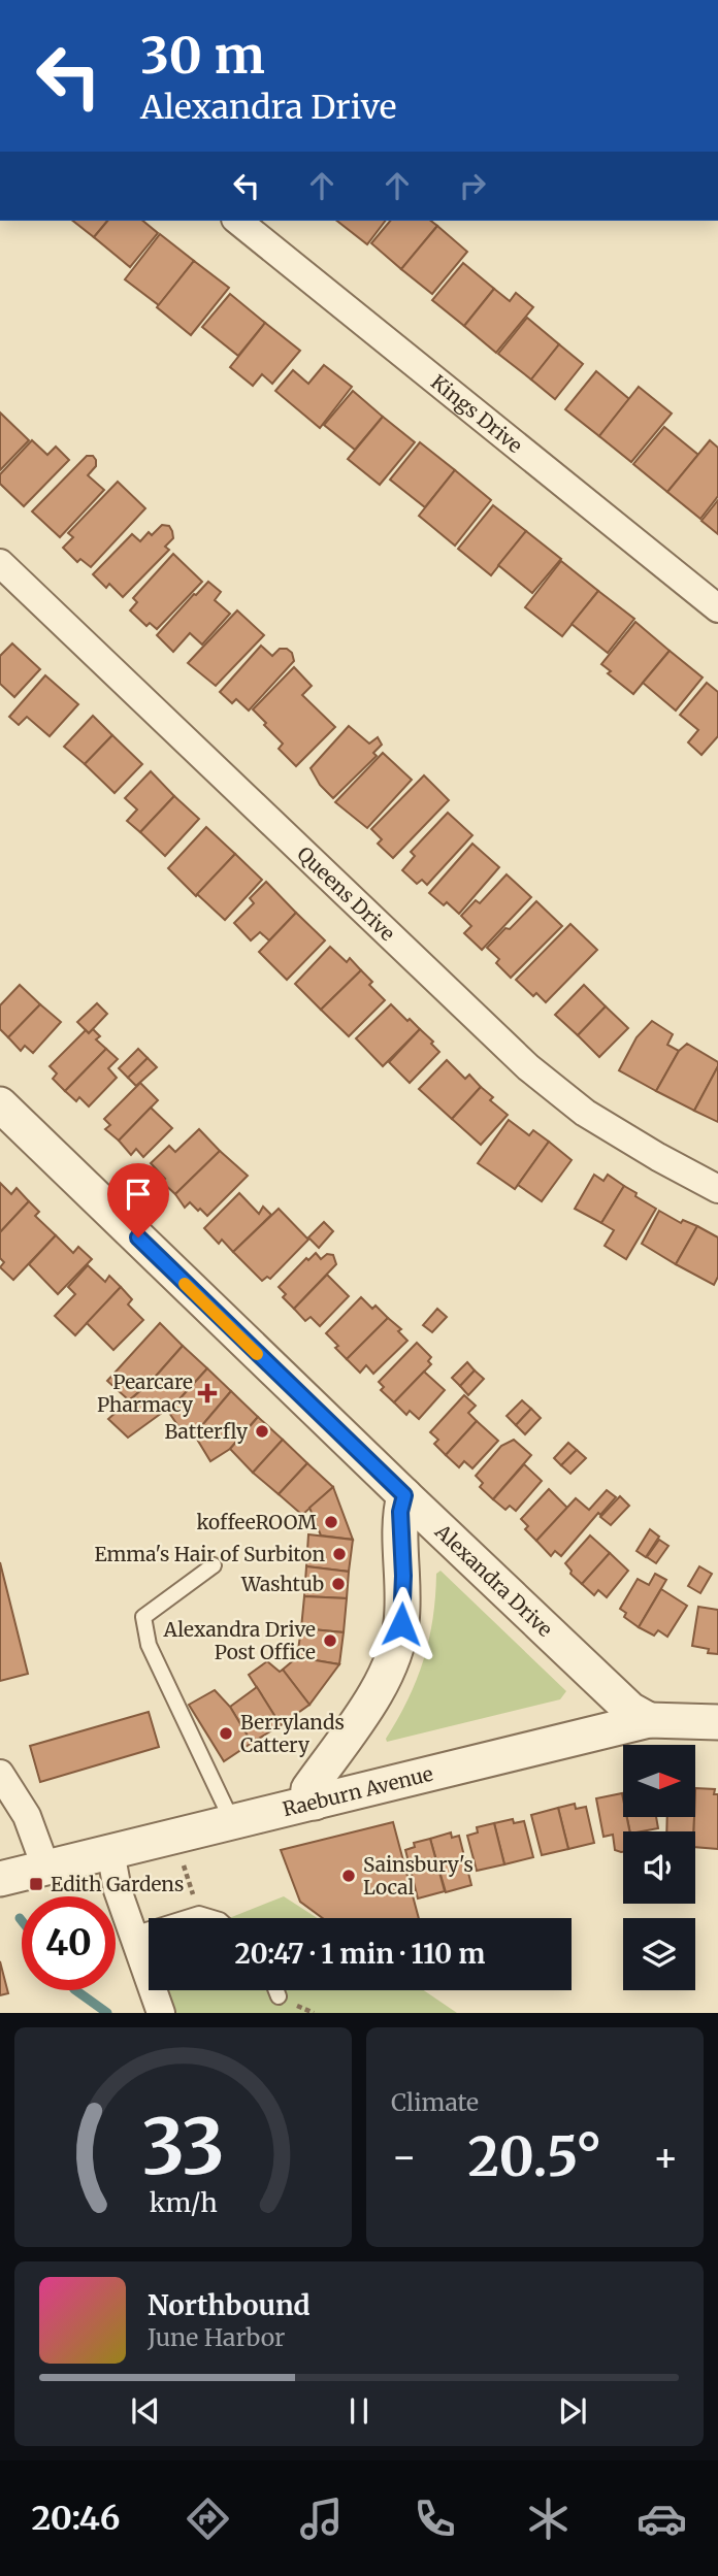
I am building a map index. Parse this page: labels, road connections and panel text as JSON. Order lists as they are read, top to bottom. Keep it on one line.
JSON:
{"streets":{"street":["Kings Drive","Queens Drive","Alexandra Drive","Raeburn Avenue"]},"crossings":[["Alexandra Drive","Raeburn Avenue"]],"places":{"health":["Pearcare Pharmacy"],"other":["Batterfly","koffeeROOM","Emma's Hair of Surbiton","Washtub","Alexandra Drive Post Office","Berrylands Cattery","Sainsbury's Local"],"transit":["Edith Gardens"]},"north":"right","page":{"turn":["30 m","Alexandra Drive"],"limit":"40","trip":"20:47 · 1 min · 110 m","tile":"Climate","heat":["−","20.5°","+"],"song":["Northbound","June Harbor"],"tabs":"20:46","gauge":["33","km/h"]}}
